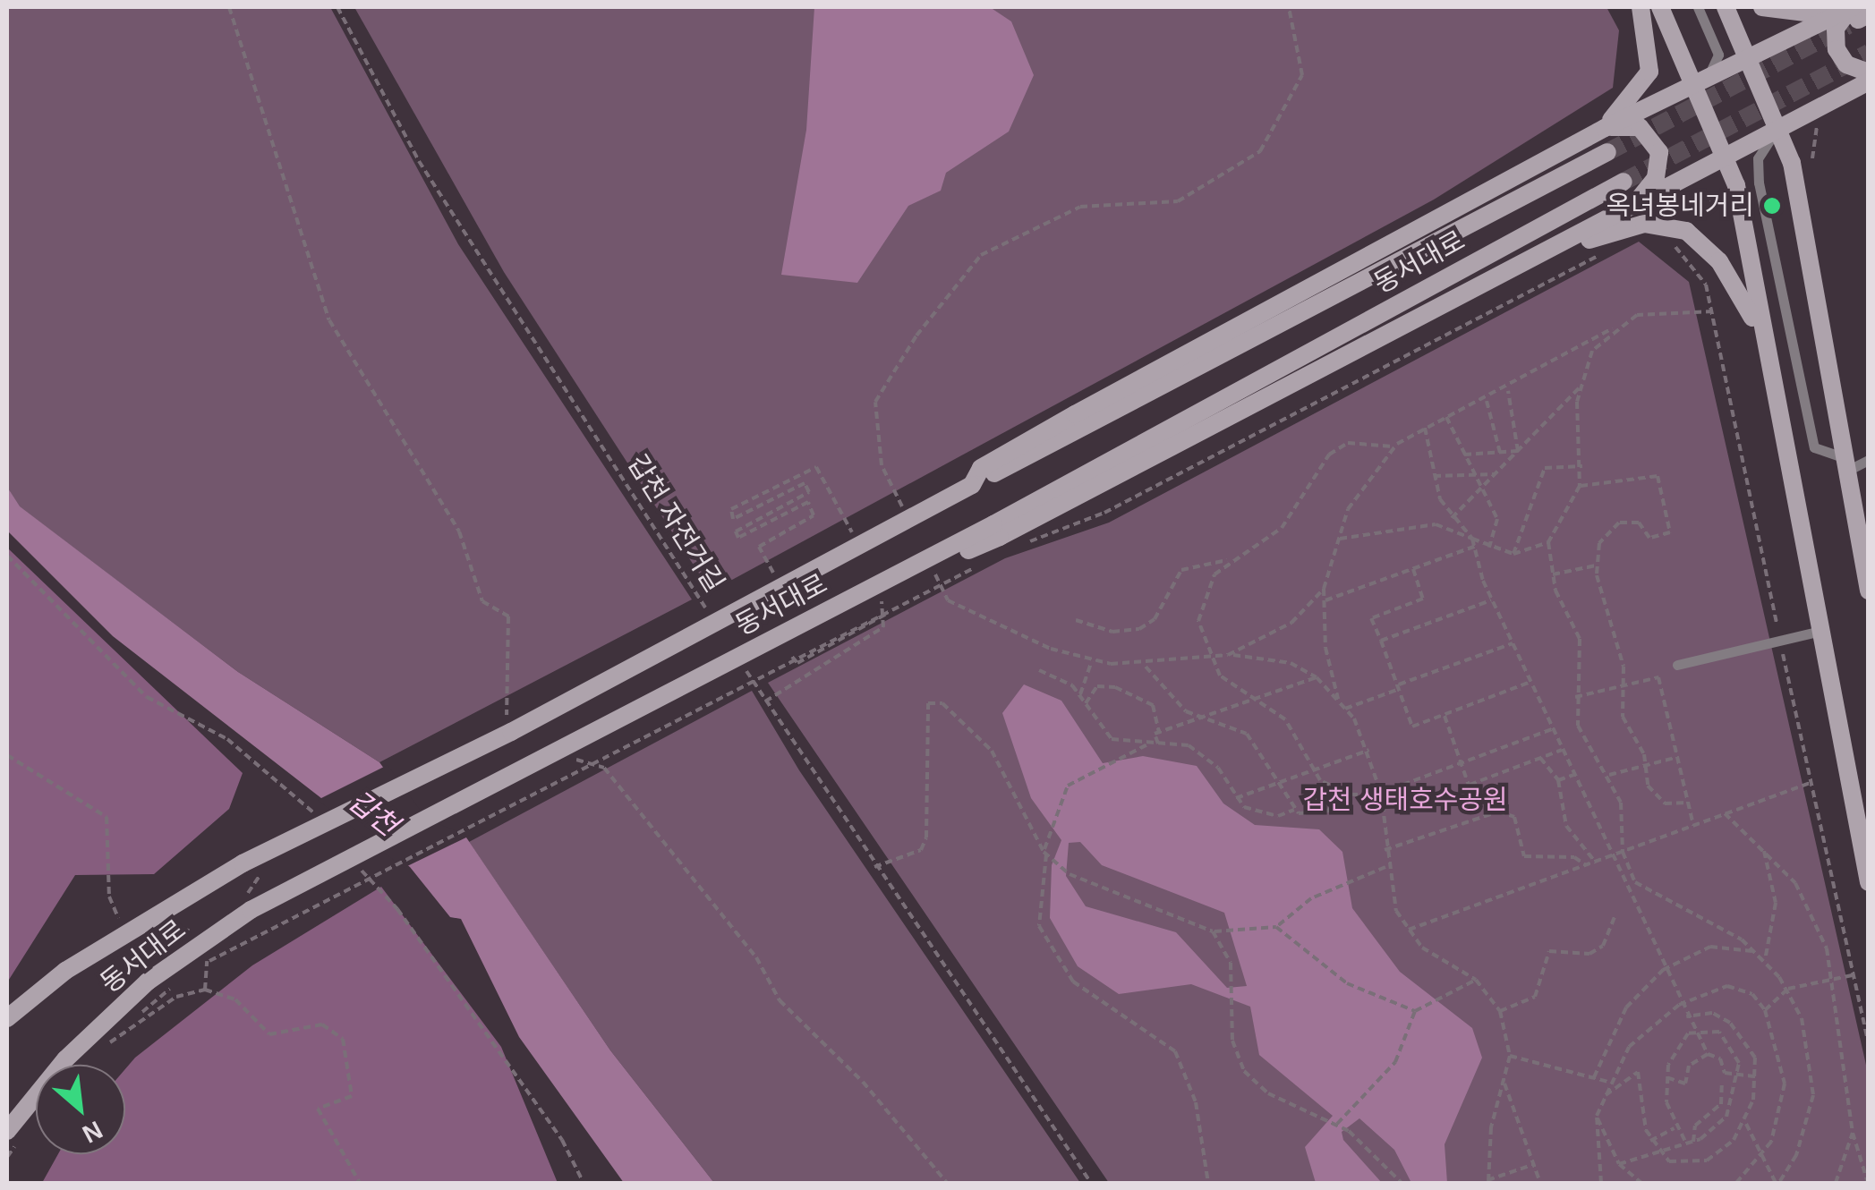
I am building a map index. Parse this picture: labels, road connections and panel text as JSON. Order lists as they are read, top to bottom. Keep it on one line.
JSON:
{"streets":{"street":["동서대로"],"path":["갑천 자전거길"]},"water":["갑천"],"parks":["갑천 생태호수공원"],"places":["옥녀봉네거리"],"north":"bottom right"}
